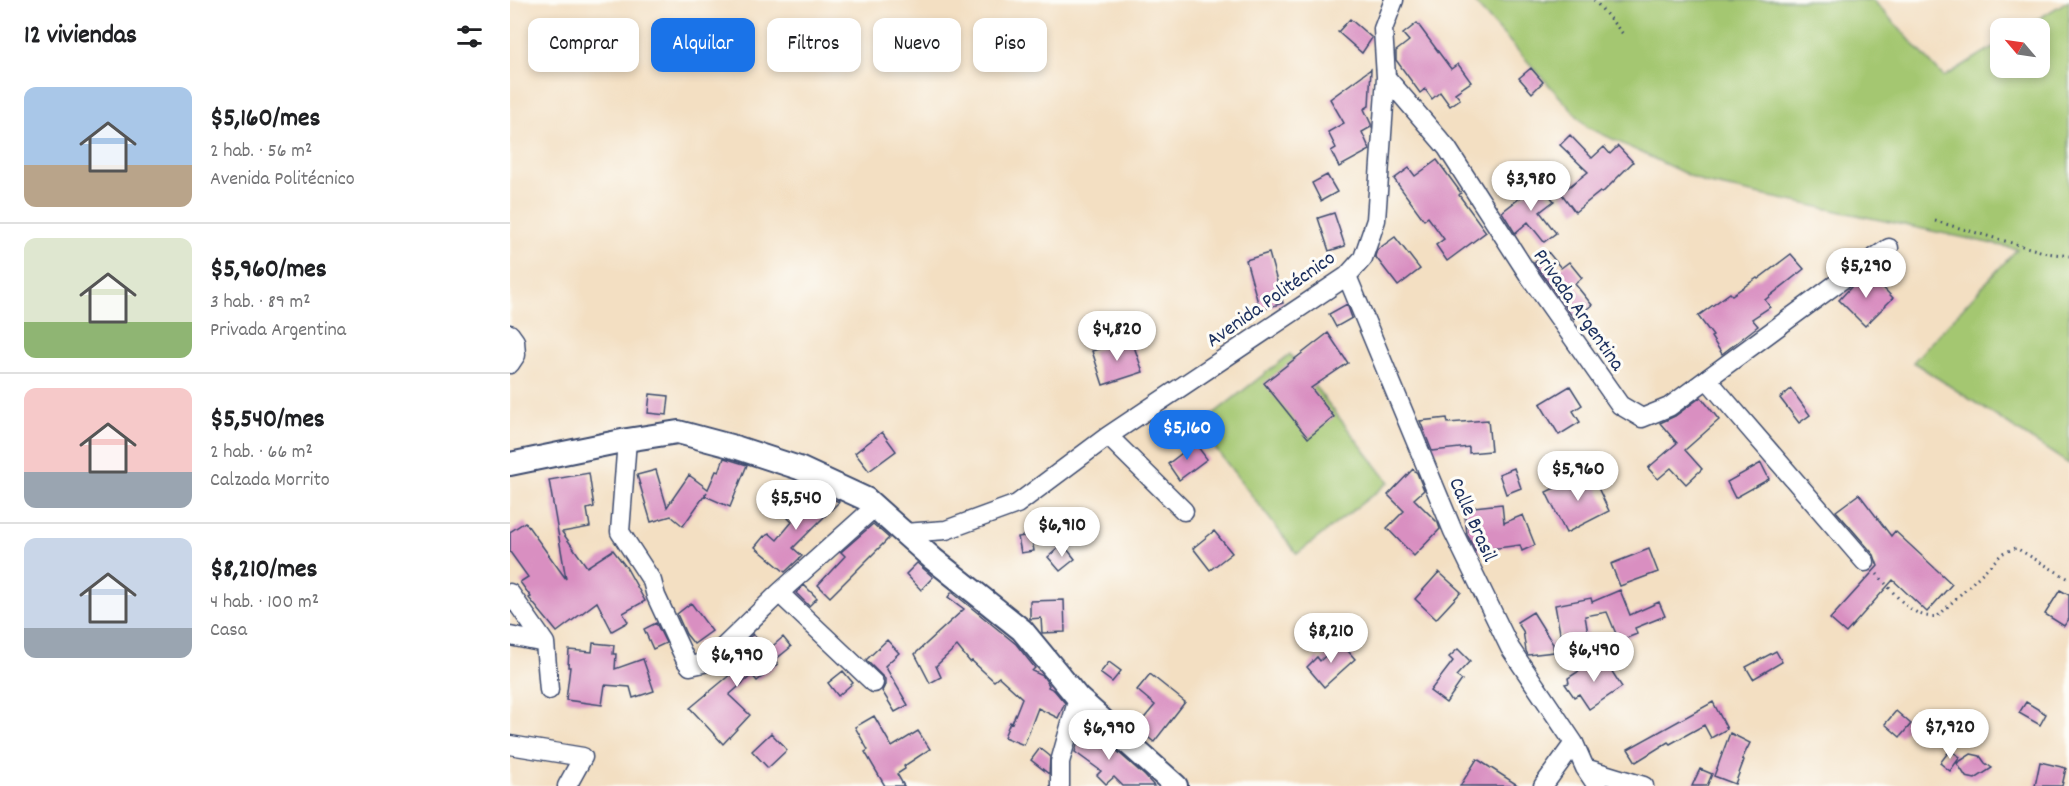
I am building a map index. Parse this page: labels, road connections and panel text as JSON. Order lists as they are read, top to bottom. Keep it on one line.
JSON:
{"streets":{"street":["Avenida Politécnico","Privada Argentina","Calle Brasil"]},"crossings":[["Avenida Politécnico","Privada Argentina"],["Avenida Politécnico","Calle Brasil"]],"north":"top left","page":{"heading":"12 viviendas","chip":["Comprar","Alquilar","Filtros","Nuevo","Piso"],"list":[{"name":"$5,160/mes","note":"2 hab. · 56 m² · Avenida Politécnico"},{"name":"$5,960/mes","note":"3 hab. · 89 m² · Privada Argentina"},{"name":"$5,540/mes","note":"2 hab. · 66 m² · Calzada Morrito"},{"name":"$8,210/mes","note":"4 hab. · 100 m² · Casa"}],"price":["$3,980","$5,290","$4,820","$5,160","$5,960","$5,540","$6,910","$8,210","$6,490","$6,990","$7,920","$6,990"]}}
